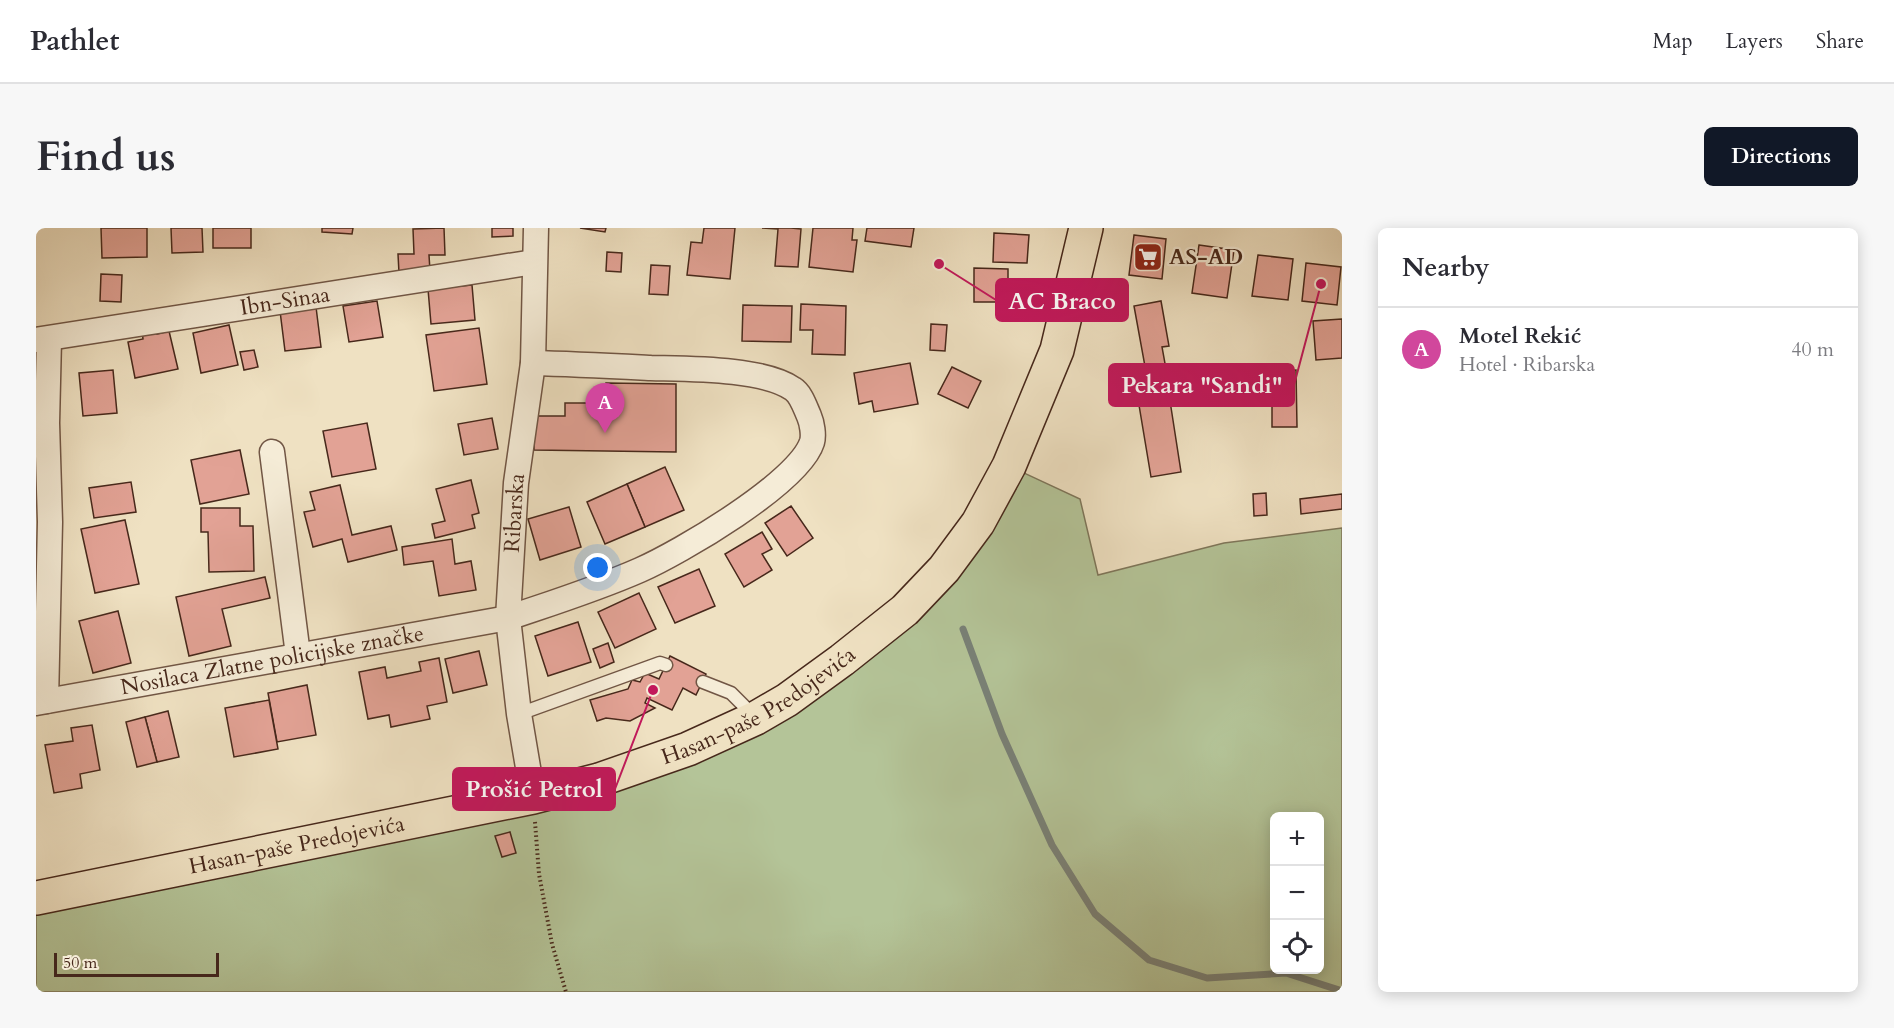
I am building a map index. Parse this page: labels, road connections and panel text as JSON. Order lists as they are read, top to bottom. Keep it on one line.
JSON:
{"streets":{"main road":["Hasan-paše Predojevića"],"street":["Ibn-Sinaa","Ribarska","Nosilaca Zlatne policijske značke"]},"crossings":[["Ibn-Sinaa","Ribarska"],["Ribarska","Nosilaca Zlatne policijske značke"],["Ribarska","Hasan-paše Predojevića"]],"places":{"supermarket":["AS-AD"],"other":["AC Braco","Pekara \"Sandi\"","Prošić Petrol"]},"scale_bar":"50 m","page":{"header":"Pathlet","nav":["Map","Layers","Share"],"buttons":"Directions","title":"Find us","heading":"Nearby","list":[{"mark":"A","name":"Motel Rekić","note":"Hotel · Ribarska","value":"40 m"}],"pins":"A","map_buttons":["+","−"],"scale":"50 m"}}
